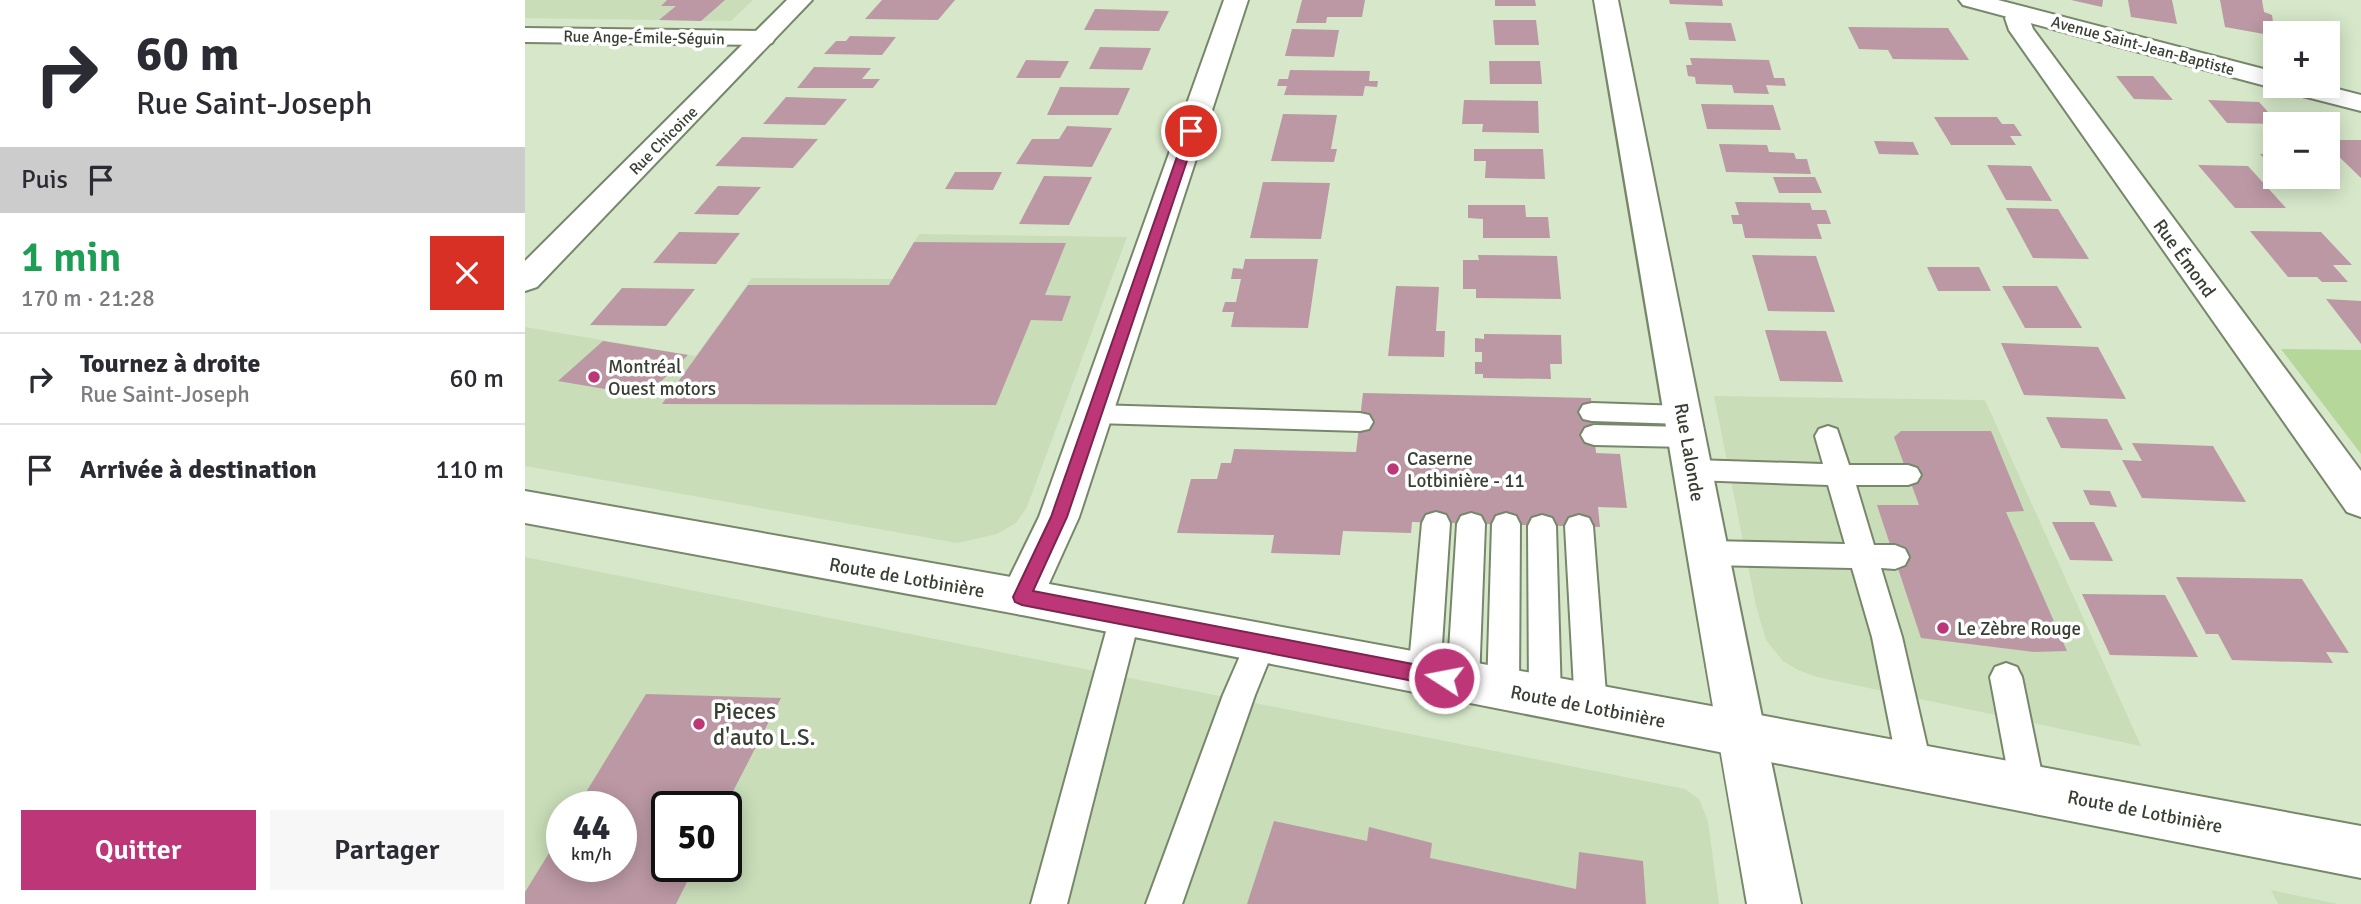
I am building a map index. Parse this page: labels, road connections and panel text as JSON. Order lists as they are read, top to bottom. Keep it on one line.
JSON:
{"streets":{"street":["Rue Ange-Émile-Séguin","Avenue Saint-Jean-Baptiste","Rue Chicoine","Rue Émond","Rue Lalonde","Route de Lotbinière"]},"crossings":[["Rue Ange-Émile-Séguin","Rue Chicoine"],["Avenue Saint-Jean-Baptiste","Rue Émond"],["Rue Lalonde","Route de Lotbinière"]],"places":["Montréal Ouest motors","Caserne Lotbinière - 11","Le Zèbre Rouge","Pieces d'auto L.S."],"page":{"turn":["60 m","Rue Saint-Joseph"],"map_buttons":["+","−"],"then":"Puis","heading":["1 min","170 m · 21:28"],"list":[{"name":"Tournez à droite","note":"Rue Saint-Joseph","value":"60 m"},{"name":"Arrivée à destination","value":"110 m"}],"speed":"44 km/h","limit":"50","buttons":["Quitter","Partager"]}}
